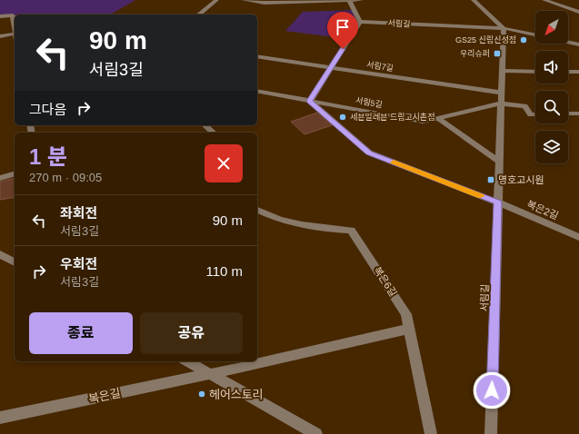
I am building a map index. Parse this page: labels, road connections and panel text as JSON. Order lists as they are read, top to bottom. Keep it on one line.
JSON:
{"streets":{"street":["서림길","서림7길","서림5길","복은2길","복은6길","복은길"]},"crossings":[["서림길","서림7길"],["서림길","서림5길"],["서림길","복은2길"],["서림5길","복은2길"],["복은6길","복은길"]],"places":{"other":["GS25 신림신성점","세븐일레븐 드림고시촌점","헤어스토리"],"transit":["우리슈퍼","명호고시원"]},"north":"bottom left","page":{"turn":["90 m","서림3길"],"then":"그다음","heading":["1 분","270 m · 09:05"],"list":[{"name":"좌회전","note":"서림3길","value":"90 m"},{"name":"우회전","note":"서림3길","value":"110 m"}],"buttons":["종료","공유"]}}
